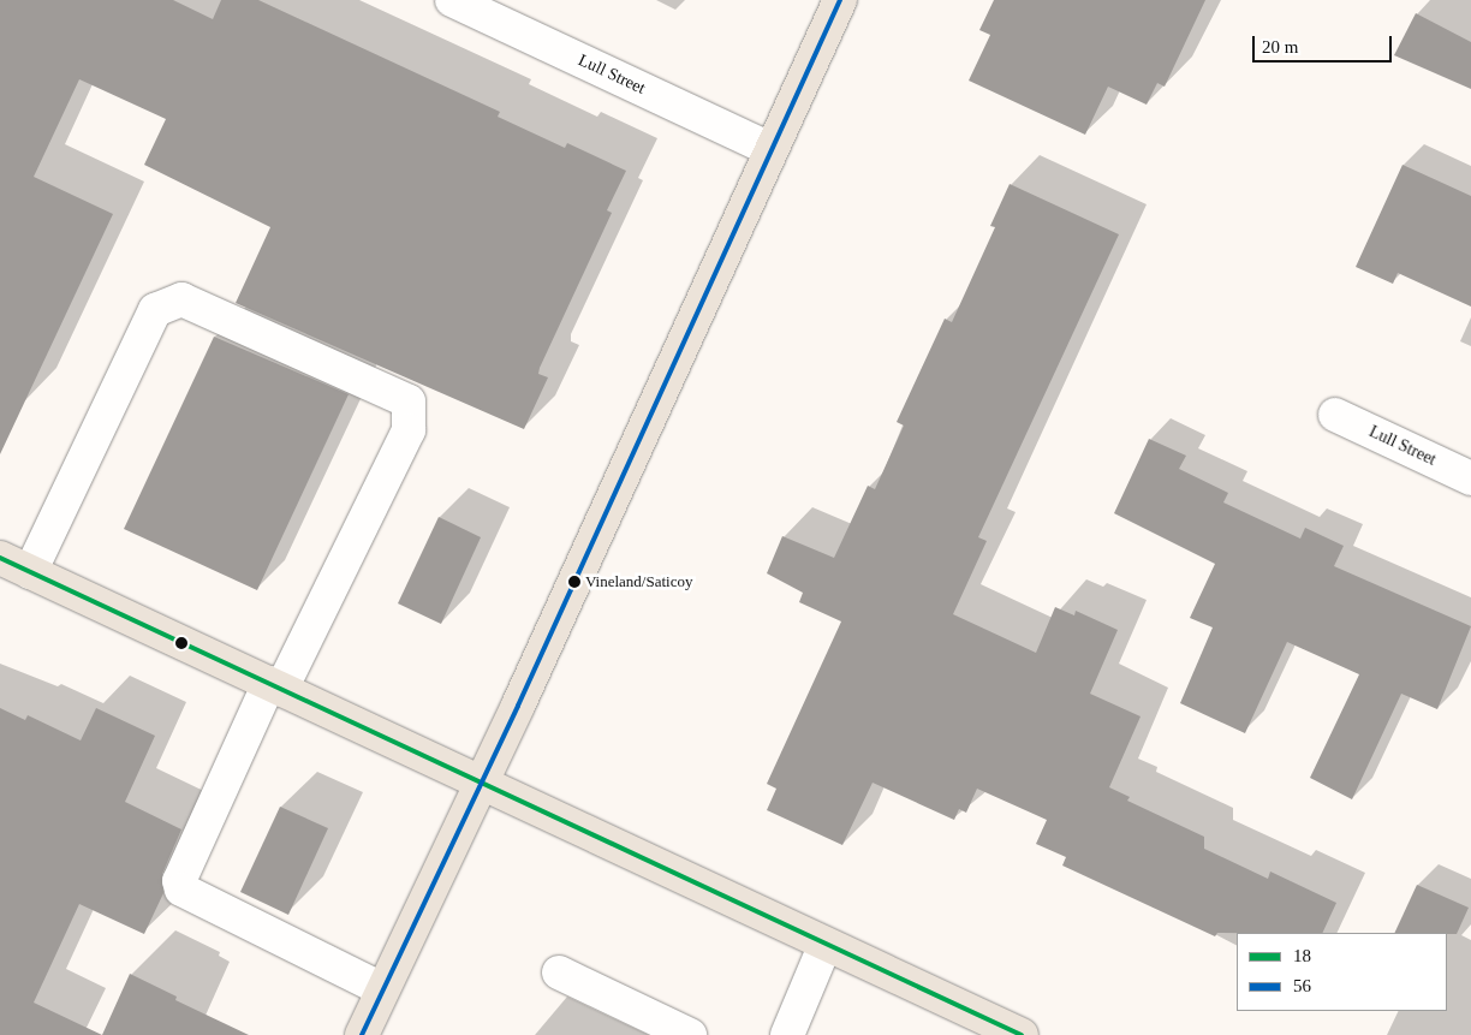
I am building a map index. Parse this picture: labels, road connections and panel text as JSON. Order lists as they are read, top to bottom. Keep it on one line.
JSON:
{"streets":{"street":["Lull Street"]},"places":["Vineland/Saticoy"],"lines":["transit line 56","transit line 18"],"legend":["18","56"],"scale_bar":"20 m"}
